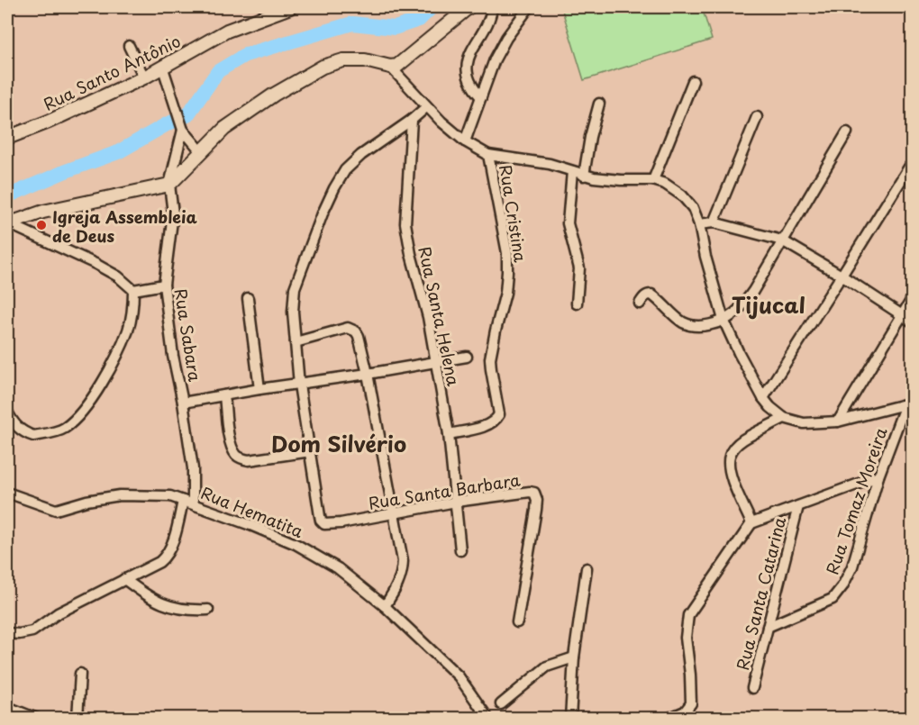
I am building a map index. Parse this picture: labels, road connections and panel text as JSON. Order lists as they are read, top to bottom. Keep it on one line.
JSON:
{"streets":{"main road":["Rua Santo Antônio"],"street":["Rua Cristina","Rua Santa Helena","Rua Sabara","Rua Santa Barbara","Rua Tomaz Moreira","Rua Hematita","Rua Santa Catarina"]},"crossings":[["Rua Cristina","Rua Santa Helena"],["Rua Santa Helena","Rua Santa Barbara"],["Rua Sabara","Rua Hematita"],["Rua Tomaz Moreira","Rua Santa Catarina"]],"districts":["Tijucal","Dom Silvério"],"places":["Igreja Assembleia de Deus"]}
